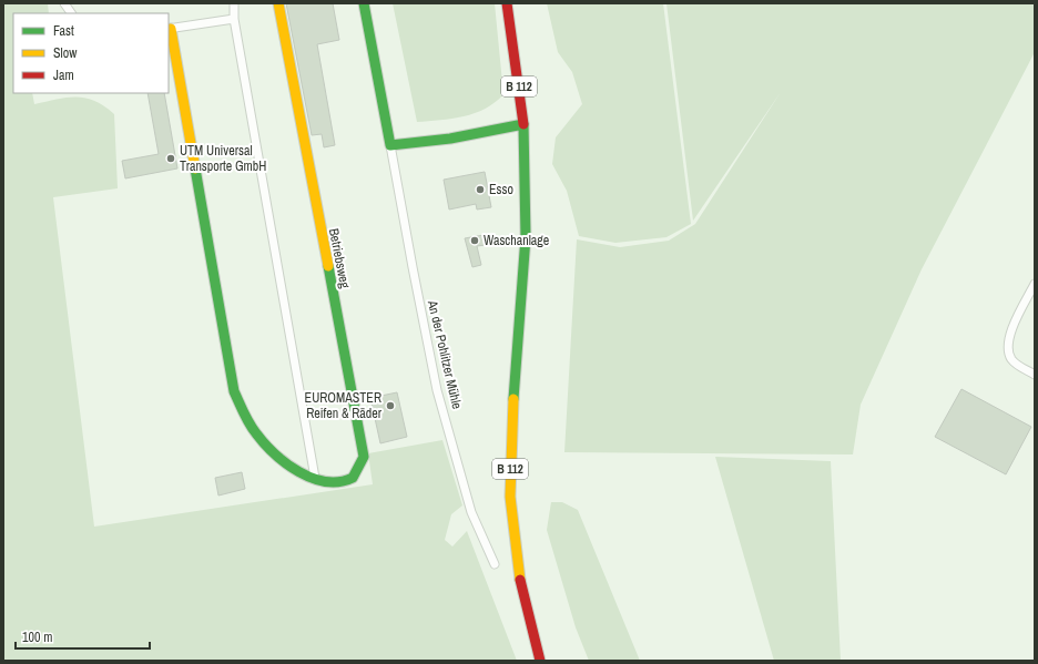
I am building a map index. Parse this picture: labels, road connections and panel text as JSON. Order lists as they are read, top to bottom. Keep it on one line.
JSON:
{"streets":{"main road":["B 112","Betriebsweg","An der Pohlitzer Mühle"]},"places":["UTM Universal Transporte GmbH","Esso","Waschanlage","EUROMASTER Reifen & Räder"],"legend":["Fast","Slow","Jam"],"scale_bar":"100 m"}
